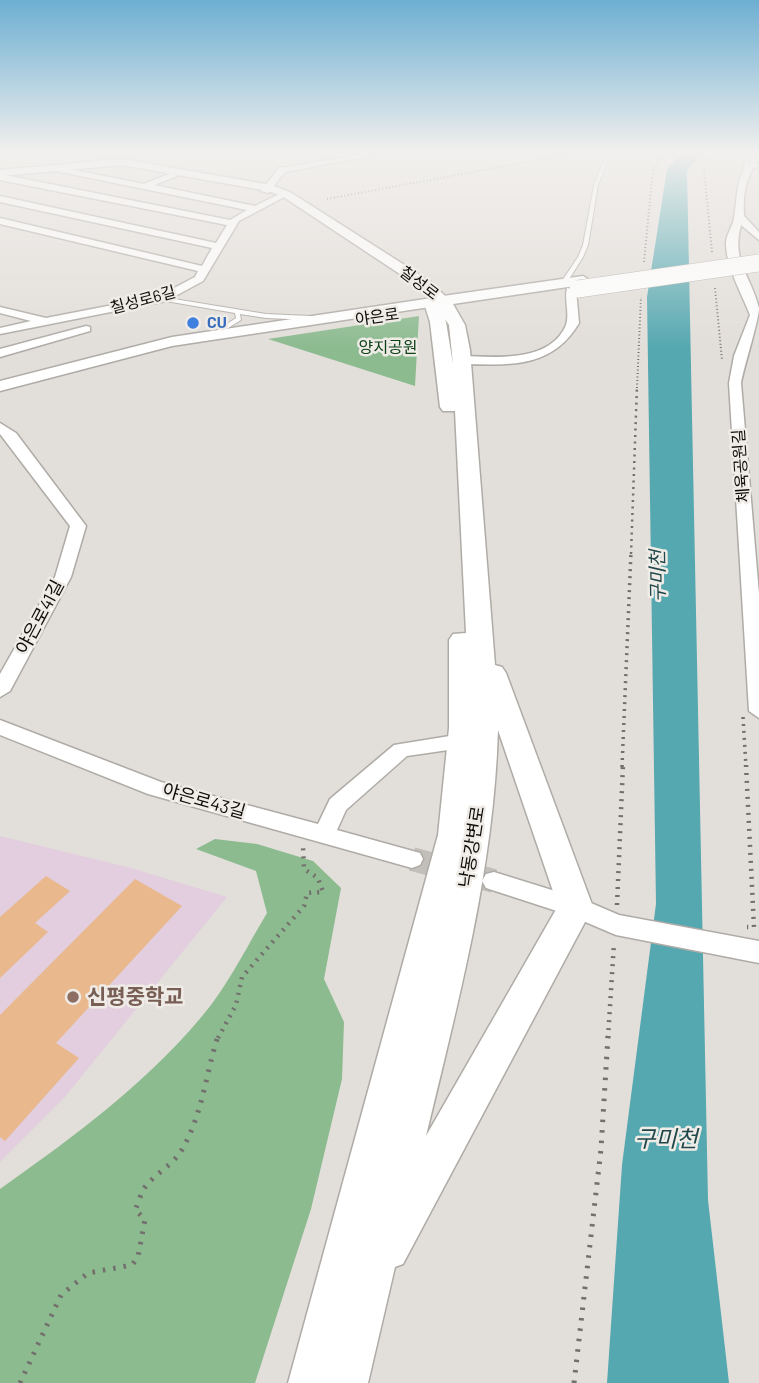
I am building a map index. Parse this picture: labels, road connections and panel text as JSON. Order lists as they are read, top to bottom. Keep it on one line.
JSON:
{"streets":{"main road":["야은로","낙동강변로"],"street":["칠성로","칠성로6길","체육공원길","야은로41길","야은로43길"]},"crossings":[["칠성로","야은로"],["칠성로","낙동강변로"],["야은로","낙동강변로"]],"water":["구미천"],"parks":["양지공원"],"places":["CU","신평중학교"]}
